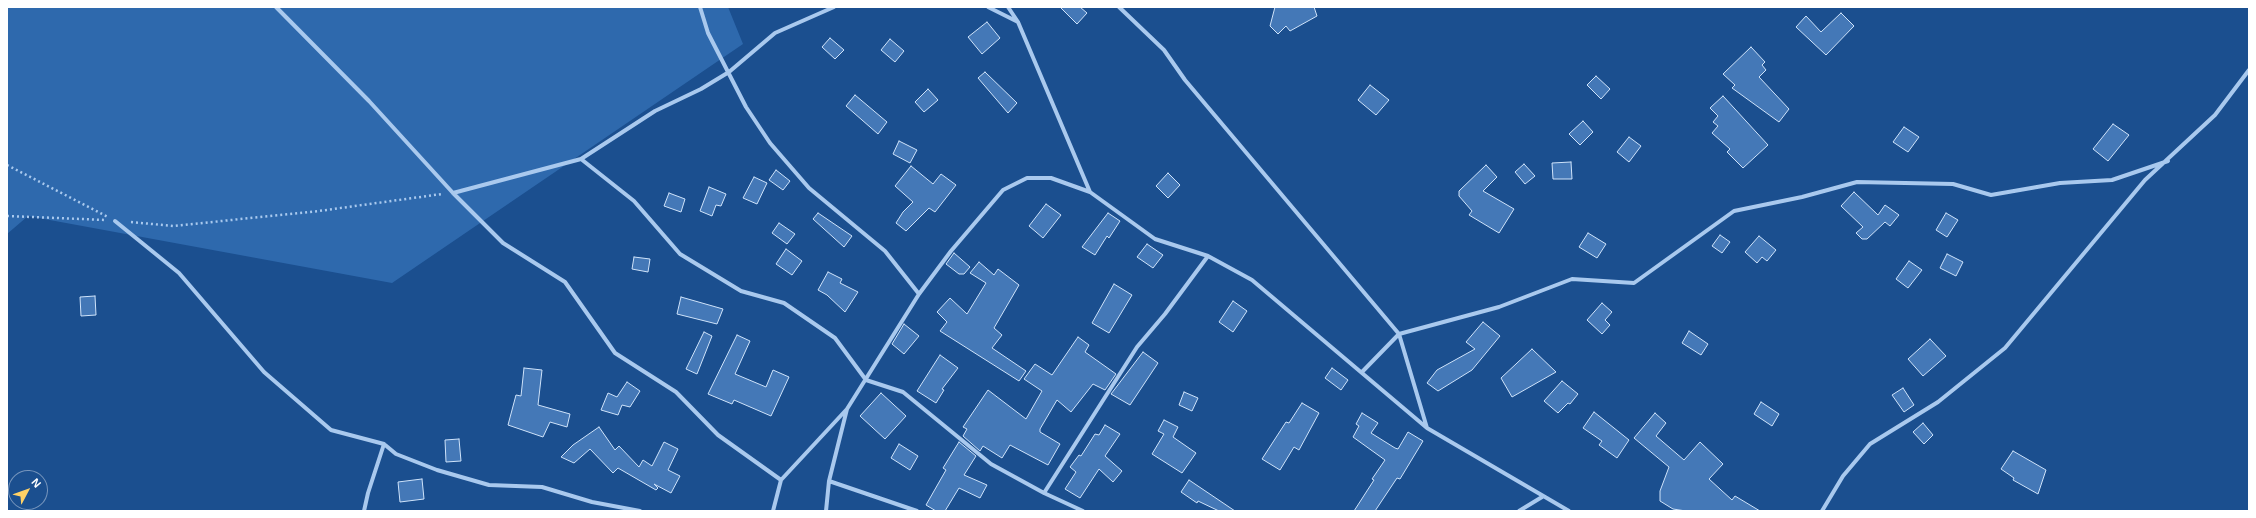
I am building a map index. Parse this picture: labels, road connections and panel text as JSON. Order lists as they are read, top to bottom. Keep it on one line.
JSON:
{"north":"top right"}
